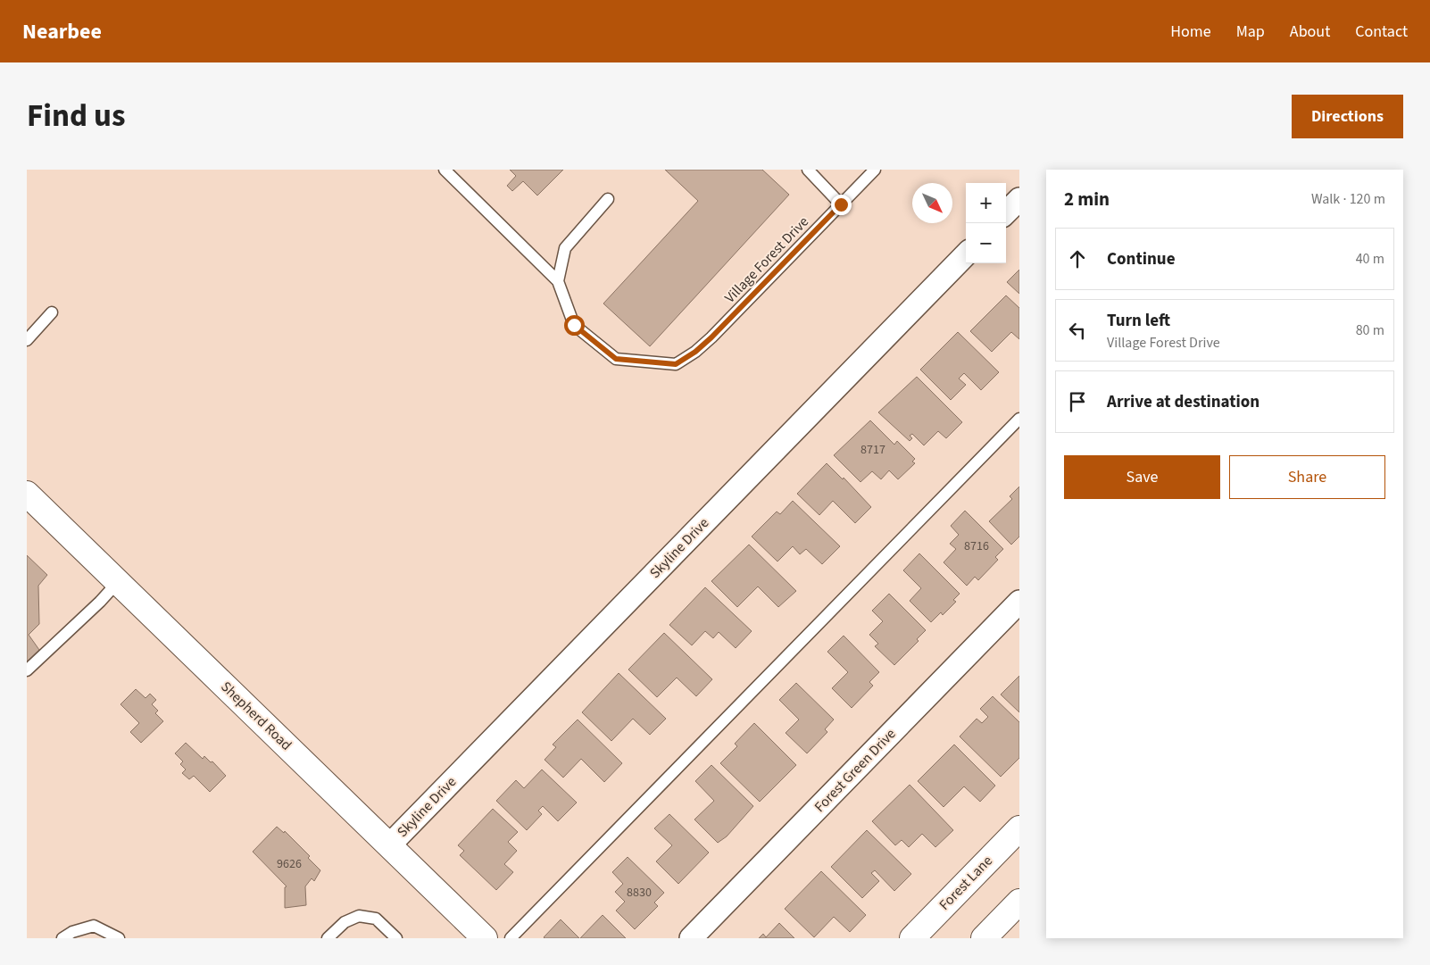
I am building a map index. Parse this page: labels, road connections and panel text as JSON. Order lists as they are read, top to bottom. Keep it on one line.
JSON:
{"streets":{"street":["Skyline Drive","Shepherd Road","Forest Green Drive","Forest Lane"],"lane":["Village Forest Drive"]},"crossings":[["Skyline Drive","Shepherd Road"]],"house_numbers":["8717","8716","9626","8830"],"north":"bottom right","page":{"header":"Nearbee","nav":["Home","Map","About","Contact"],"title":"Find us","buttons":["Directions",["Save","Share"]],"heading":["2 min","Walk · 120 m"],"map_buttons":["+","−"],"list":[["Continue","40 m"],["Turn left","Village Forest Drive","80 m"],"Arrive at destination"]}}
